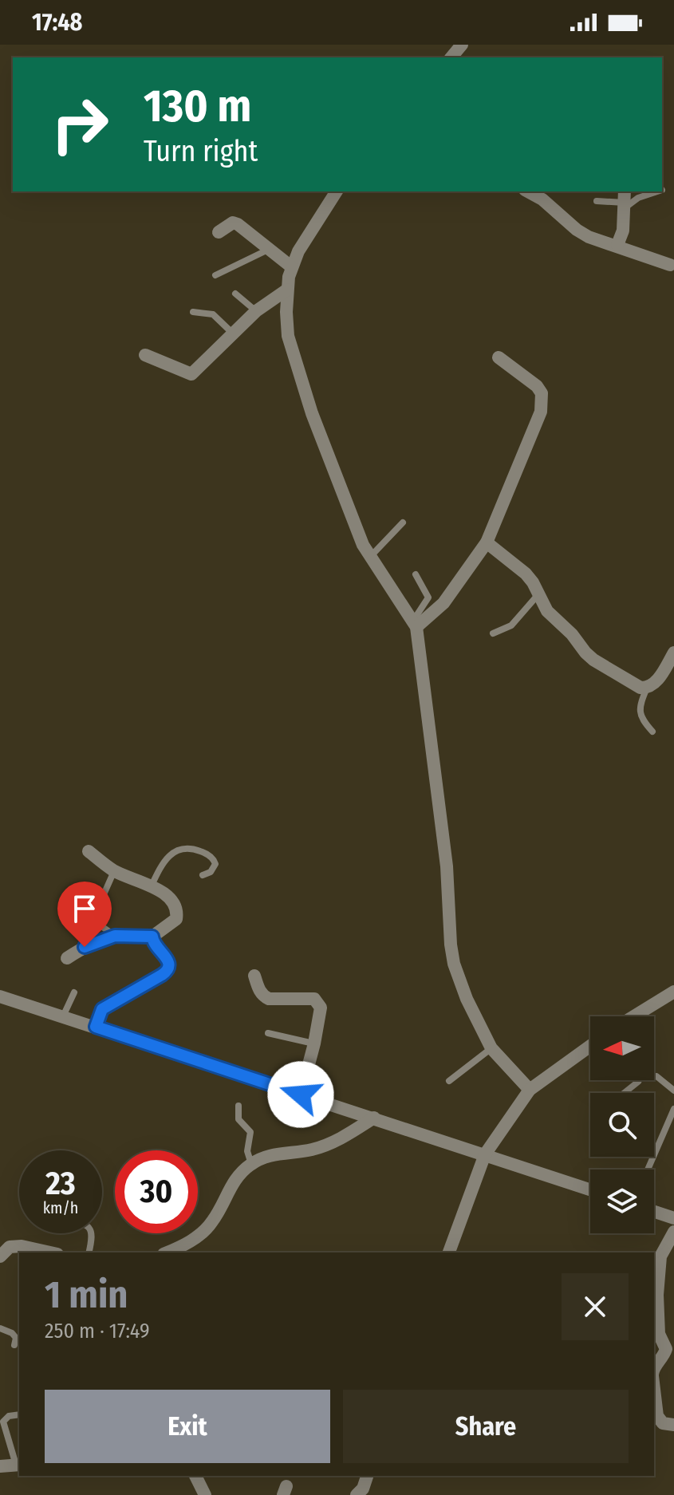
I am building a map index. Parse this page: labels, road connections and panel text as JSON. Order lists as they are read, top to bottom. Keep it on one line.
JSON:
{"north":"left","page":{"status":"17:48","turn":["130 m","Turn right"],"speed":"23 km/h","limit":"30","heading":["1 min","250 m · 17:49"],"buttons":["Exit","Share"]}}
